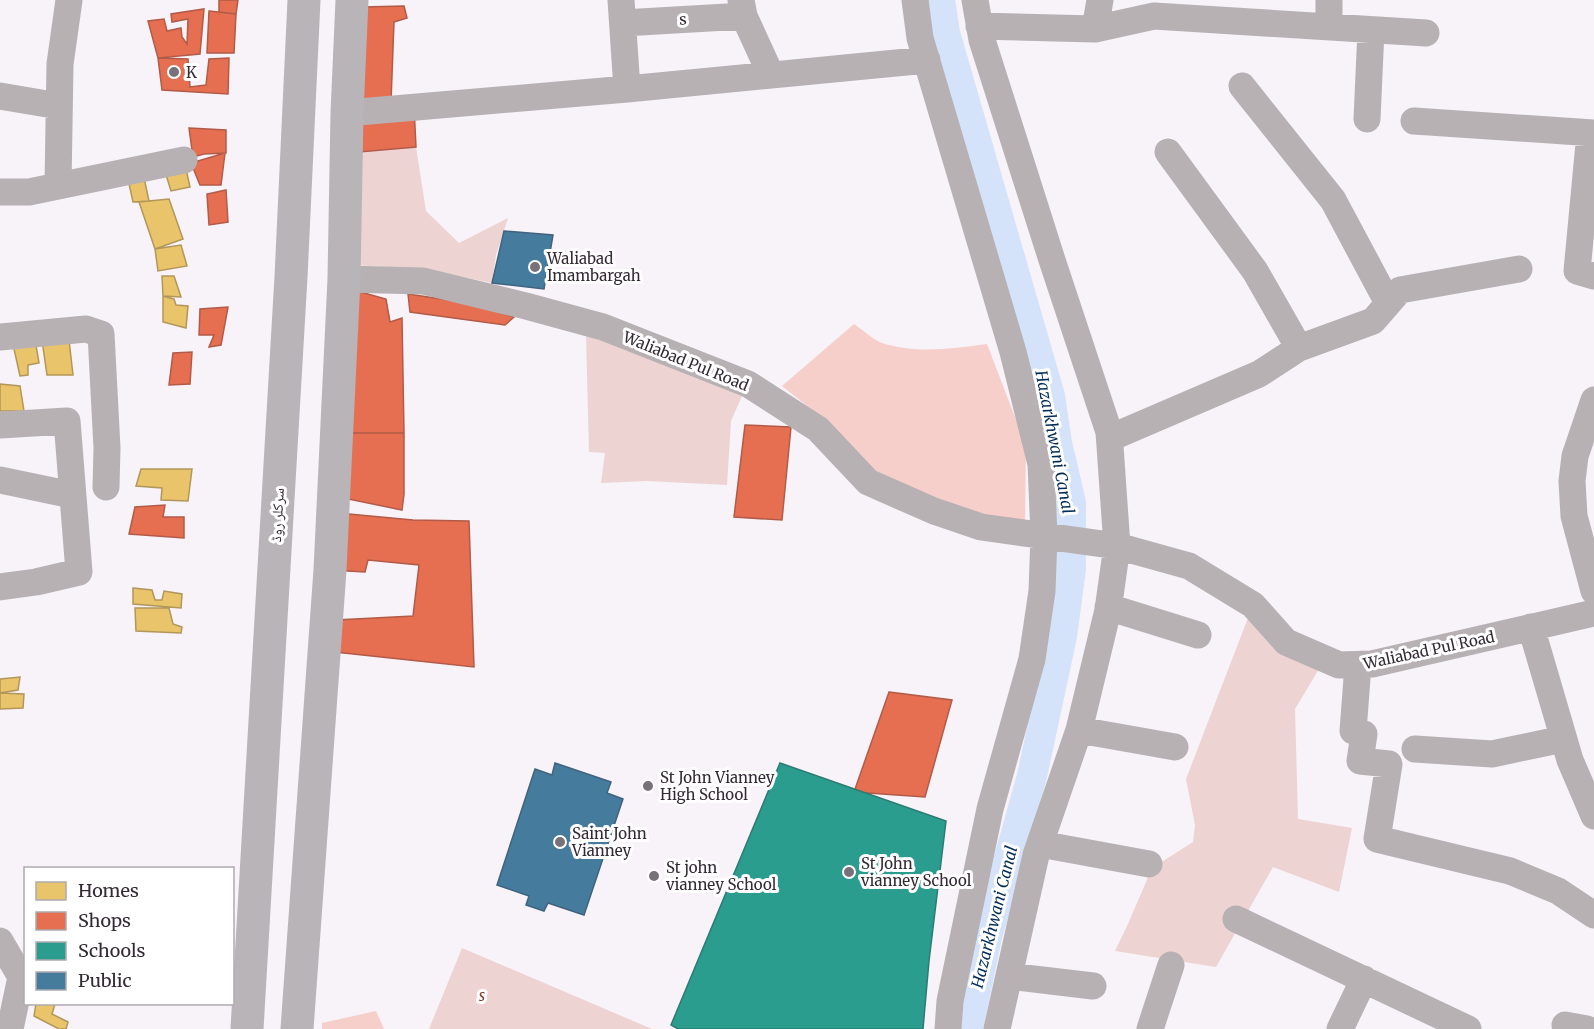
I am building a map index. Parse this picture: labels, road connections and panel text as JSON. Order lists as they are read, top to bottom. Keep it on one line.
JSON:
{"streets":{"main road":["Waliabad Pul Road","سرکلر روڈ"],"street":["s"]},"crossings":[["Waliabad Pul Road","سرکلر روڈ"]],"water":["Hazarkhwani Canal"],"parks":["s"],"places":["K","Waliabad Imambargah","St John Vianney High School","Saint John Vianney","St John vianney School","St john vianney School"],"legend":["Homes","Shops","Schools","Public"]}
